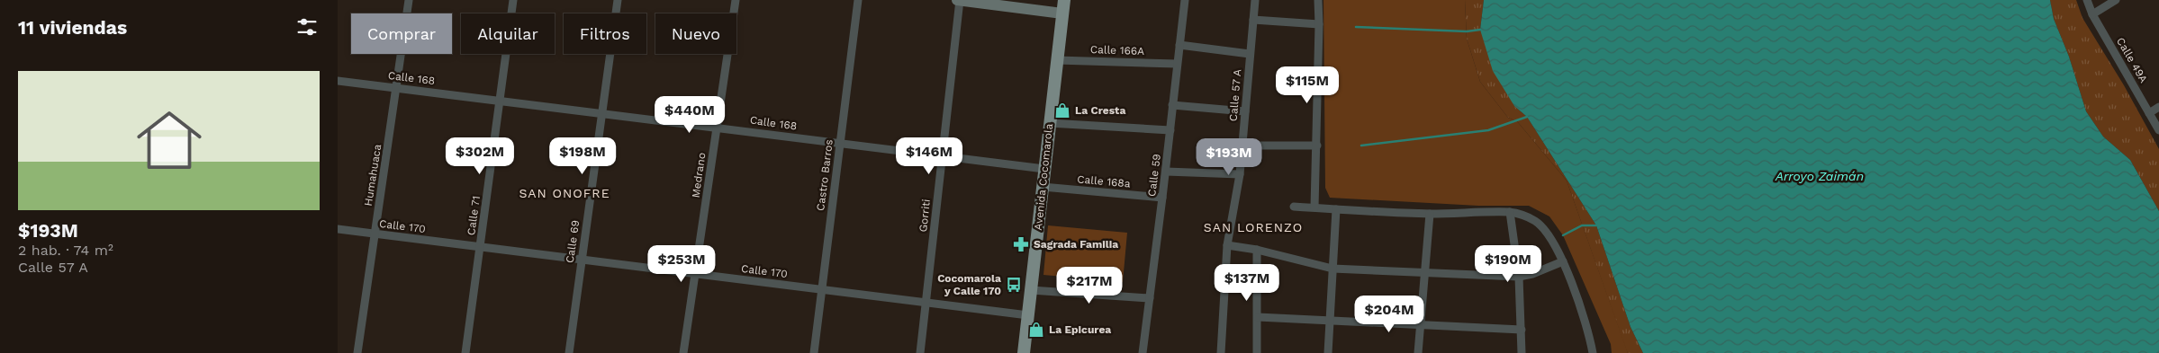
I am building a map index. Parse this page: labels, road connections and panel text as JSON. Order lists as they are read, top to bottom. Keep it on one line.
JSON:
{"streets":{"main road":["Avenida Cocomarola"],"street":["Calle 166A","Calle 49A","Calle 168","Calle 57 A","Humahuaca","Medrano","Castro Barros","Calle 59","Calle 168a","Calle 71","Gorriti","Calle 170","Calle 69"]},"crossings":[["Calle 166A","Calle 59"],["Calle 166A","Avenida Cocomarola"],["Calle 168","Humahuaca"],["Calle 168","Medrano"],["Calle 168","Castro Barros"],["Calle 168","Avenida Cocomarola"],["Calle 168","Calle 71"],["Calle 168","Gorriti"],["Calle 168","Calle 69"],["Humahuaca","Calle 170"],["Medrano","Calle 170"],["Castro Barros","Calle 170"],["Calle 59","Calle 168a"],["Avenida Cocomarola","Calle 168a"],["Avenida Cocomarola","Calle 170"],["Calle 71","Calle 170"],["Gorriti","Calle 170"],["Calle 170","Calle 69"]],"districts":["SAN ONOFRE","SAN LORENZO"],"water":["Arroyo Zaimán"],"places":{"shop":["La Cresta","La Epicurea"],"pharmacy":["Sagrada Familia"],"bus stop":["Cocomarola y Calle 170"]},"page":{"heading":"11 viviendas","chip":["Comprar","Alquilar","Filtros","Nuevo"],"list":[{"name":"$193M","note":"2 hab. · 74 m² · Calle 57 A"}],"price":["$115M","$440M","$302M","$198M","$146M","$193M","$253M","$190M","$137M","$217M","$204M"]}}
